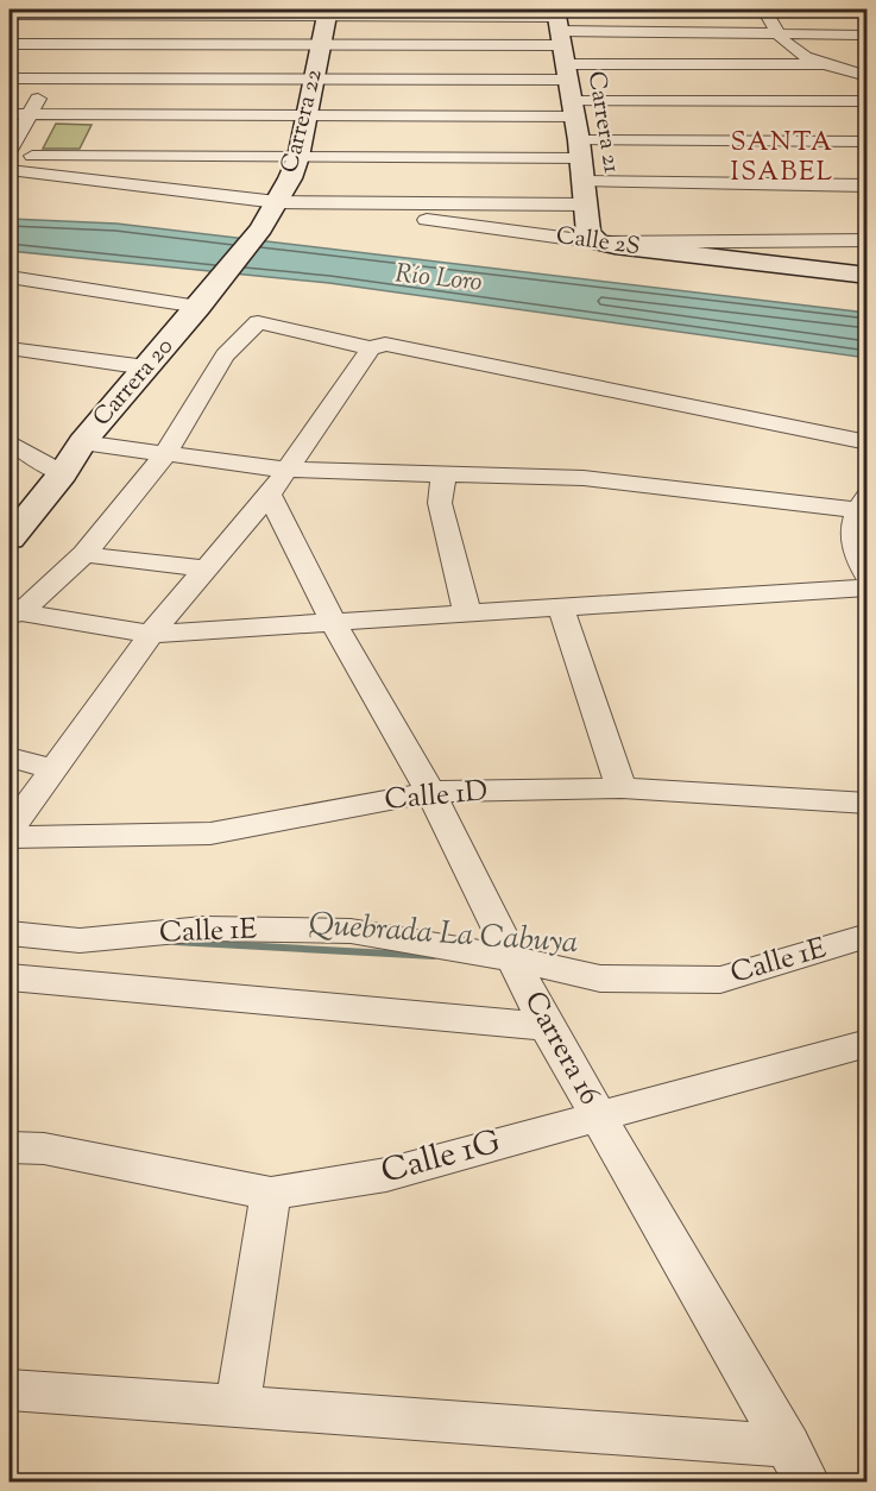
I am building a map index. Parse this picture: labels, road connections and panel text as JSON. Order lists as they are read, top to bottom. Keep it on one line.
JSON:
{"streets":{"street":["Carrera 22","Carrera 21","Calle 2S","Carrera 20","Calle 1D","Calle 1E","Carrera 16","Calle 1G"]},"crossings":[["Carrera 22","Carrera 20"],["Carrera 21","Calle 2S"],["Calle 1D","Carrera 16"],["Calle 1E","Carrera 16"],["Carrera 16","Calle 1G"]],"districts":["SANTA ISABEL"],"water":["Río Loro","Quebrada La Cabuya"]}
